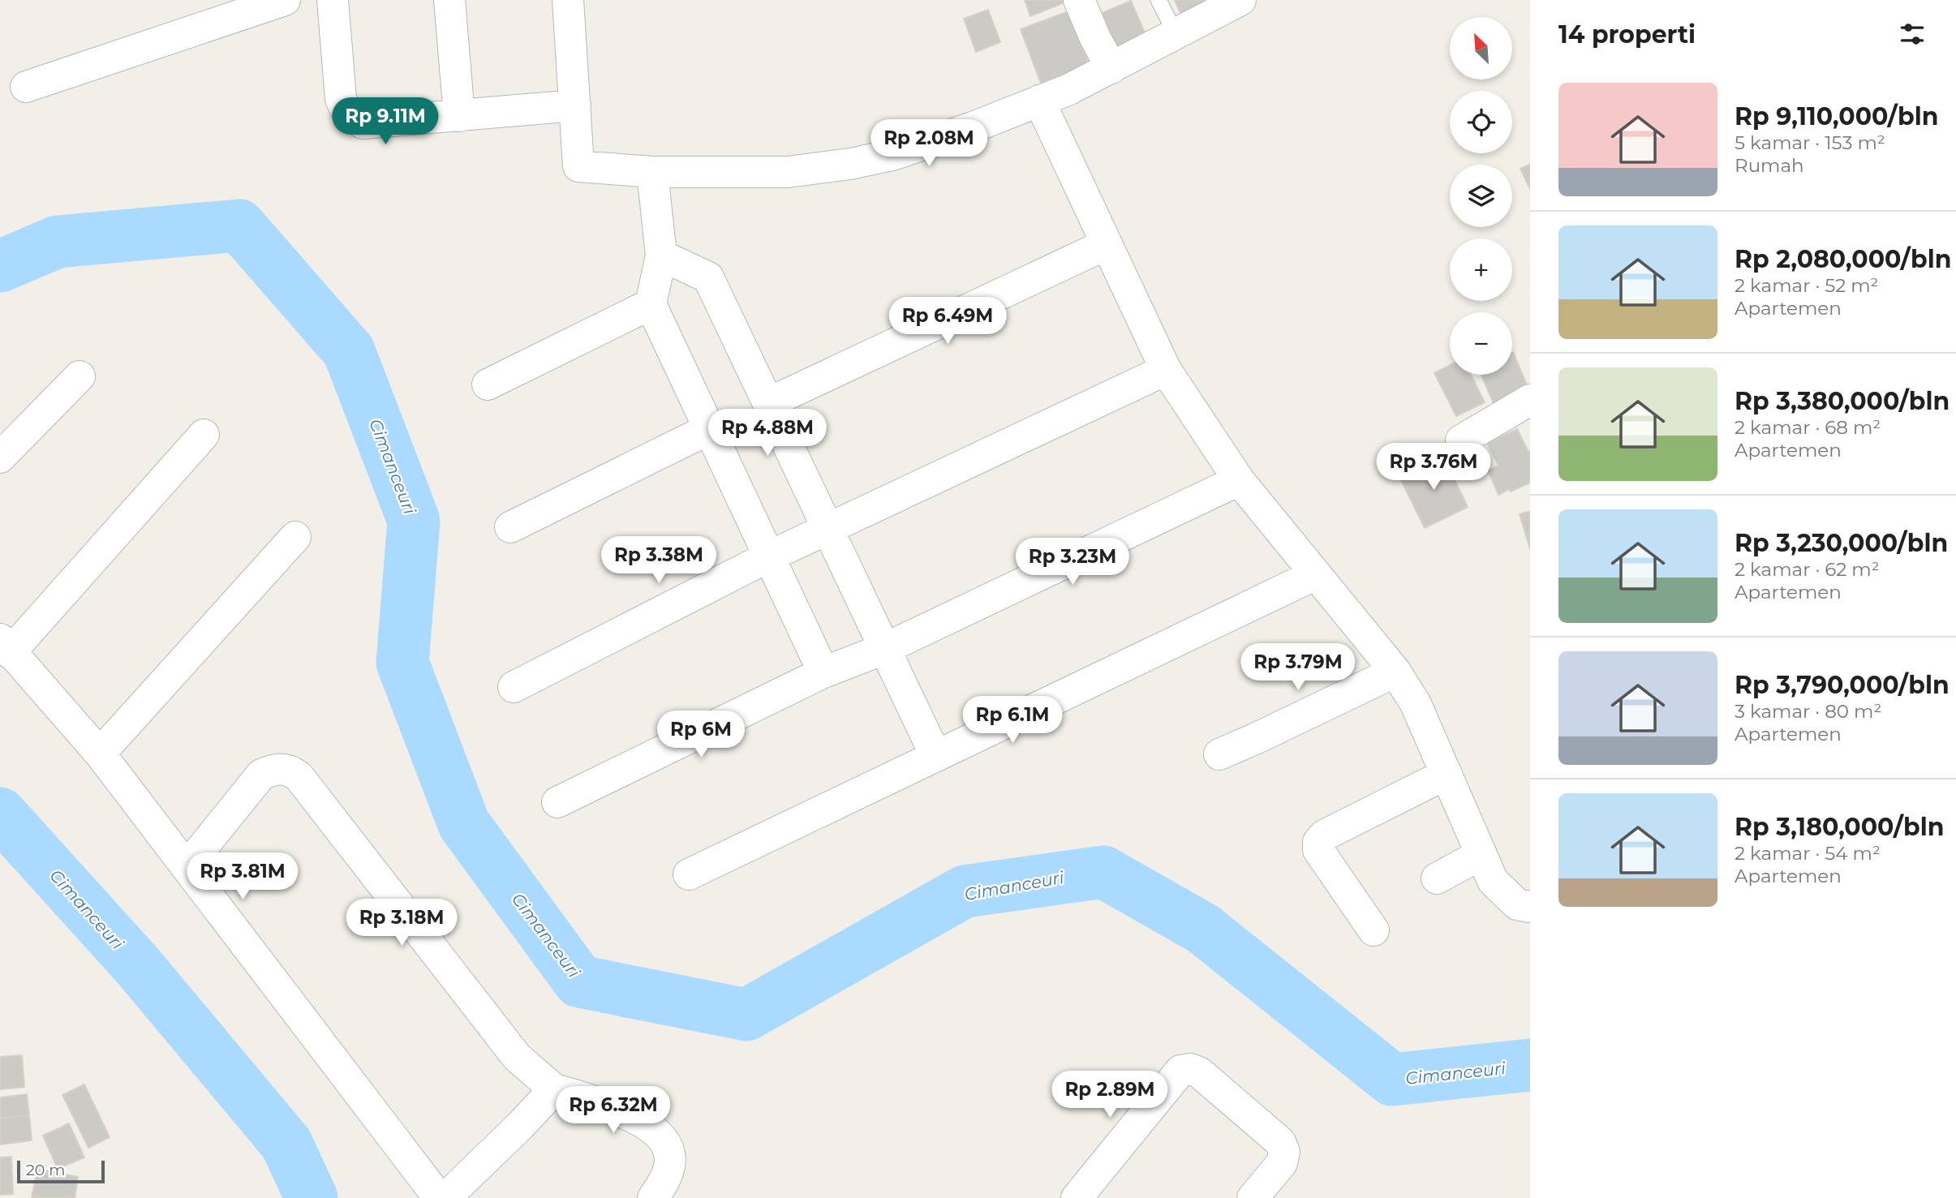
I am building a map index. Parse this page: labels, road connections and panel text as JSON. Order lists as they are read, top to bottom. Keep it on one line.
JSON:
{"water":["Cimanceuri"],"scale_bar":"20 m","north":"top left","page":{"heading":"14 properti","map_buttons":["+","−"],"list":[{"name":"Rp 9,110,000/bln","note":"5 kamar · 153 m² · Rumah"},{"name":"Rp 2,080,000/bln","note":"2 kamar · 52 m² · Apartemen"},{"name":"Rp 3,380,000/bln","note":"2 kamar · 68 m² · Apartemen"},{"name":"Rp 3,230,000/bln","note":"2 kamar · 62 m² · Apartemen"},{"name":"Rp 3,790,000/bln","note":"3 kamar · 80 m² · Apartemen"},{"name":"Rp 3,180,000/bln","note":"2 kamar · 54 m² · Apartemen"}],"price":["Rp 9.11M","Rp 2.08M","Rp 6.49M","Rp 4.88M","Rp 3.76M","Rp 3.38M","Rp 3.23M","Rp 3.79M","Rp 6.1M","Rp 6M","Rp 3.81M","Rp 3.18M","Rp 2.89M","Rp 6.32M"],"scale":"20 m"}}
